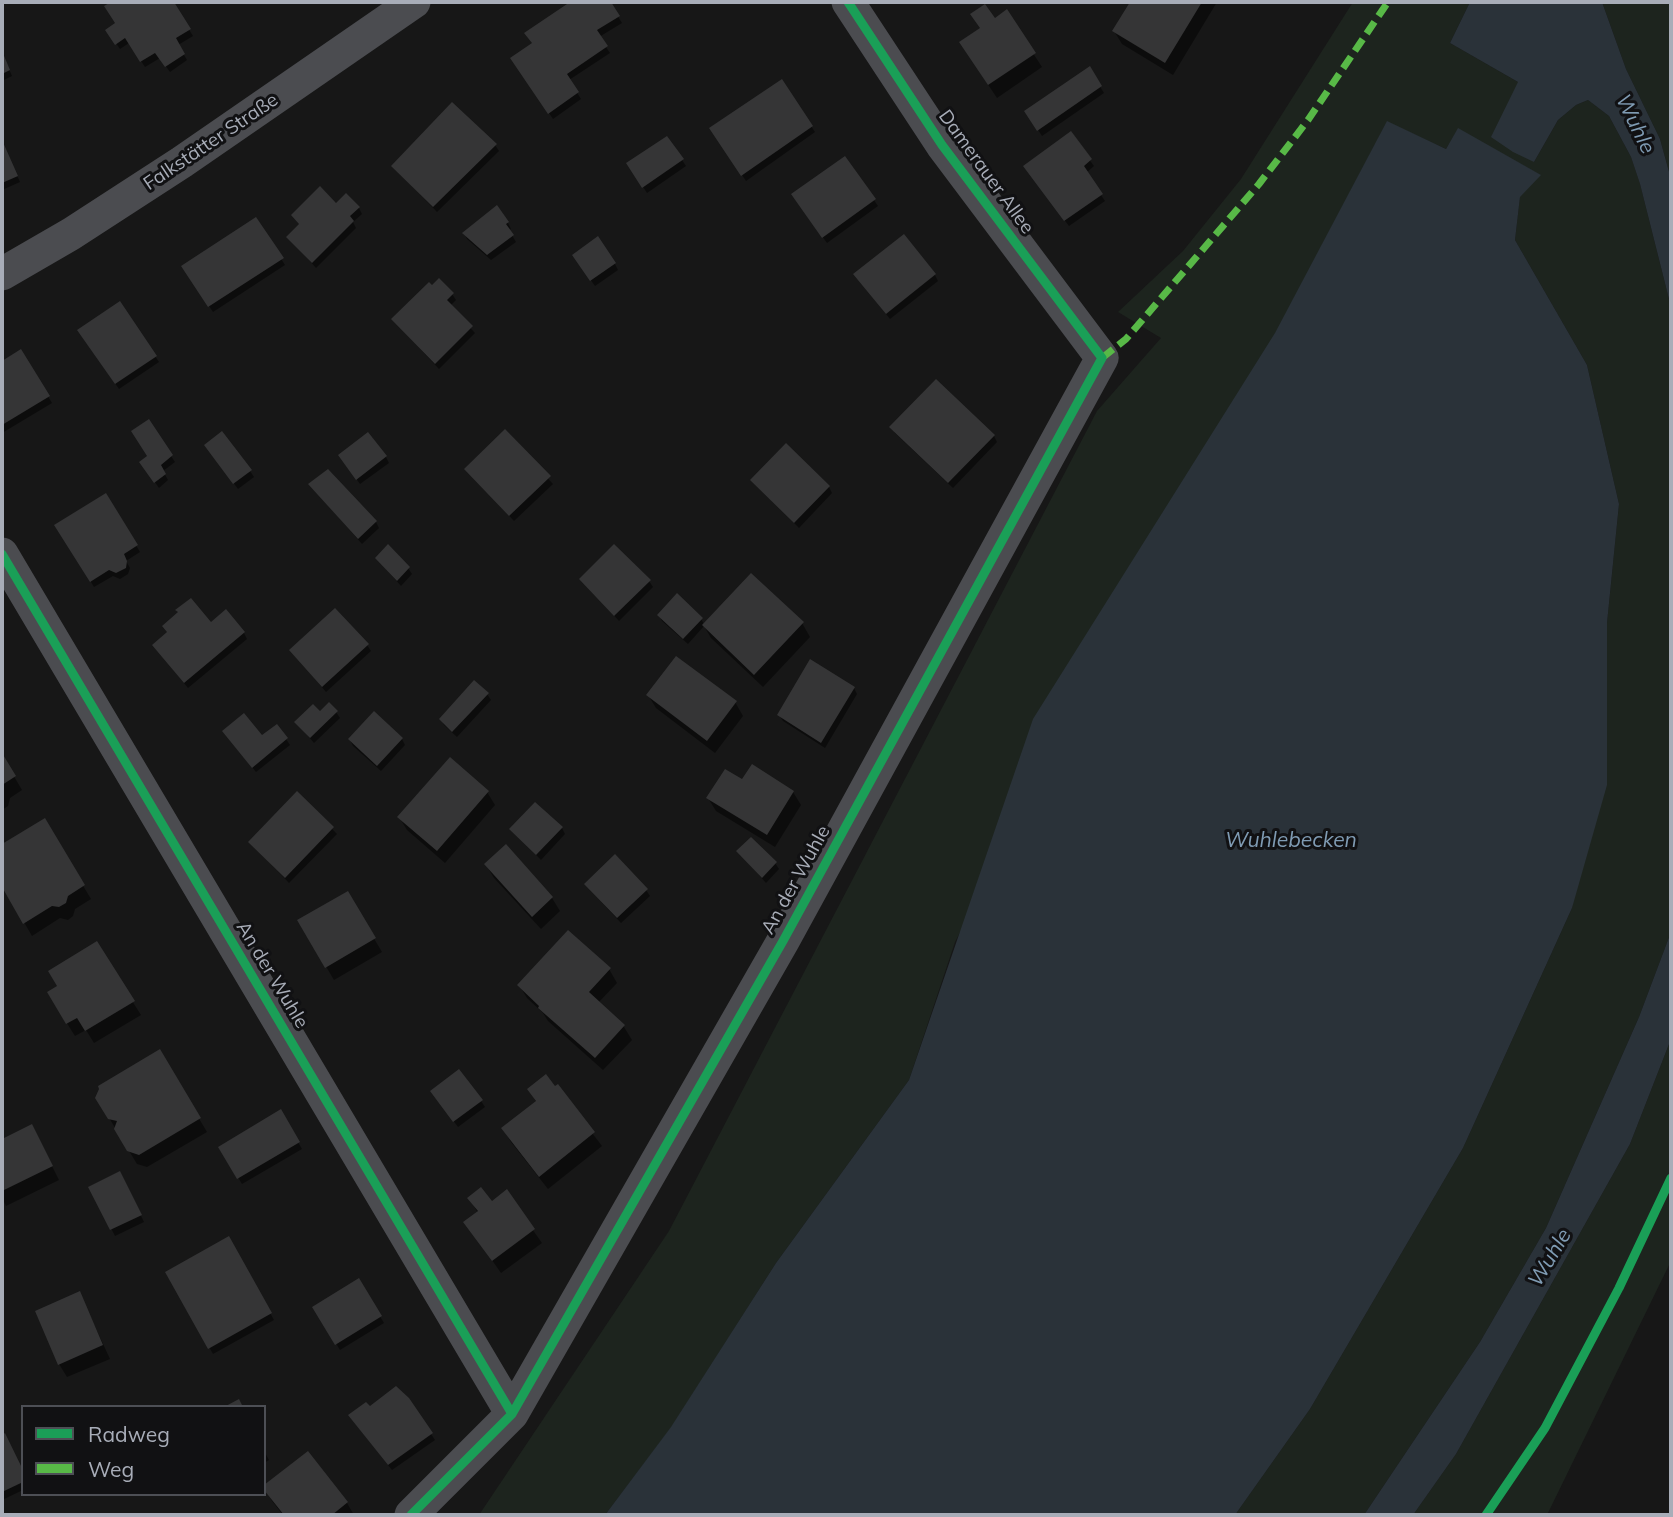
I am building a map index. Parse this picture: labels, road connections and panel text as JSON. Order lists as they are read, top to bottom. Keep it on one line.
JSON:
{"streets":{"street":["Falkstätter Straße","Damerauer Allee","An der Wuhle"]},"crossings":[["Damerauer Allee","An der Wuhle"]],"water":["Wuhle","Wuhlebecken"],"legend":["Radweg","Weg"]}
